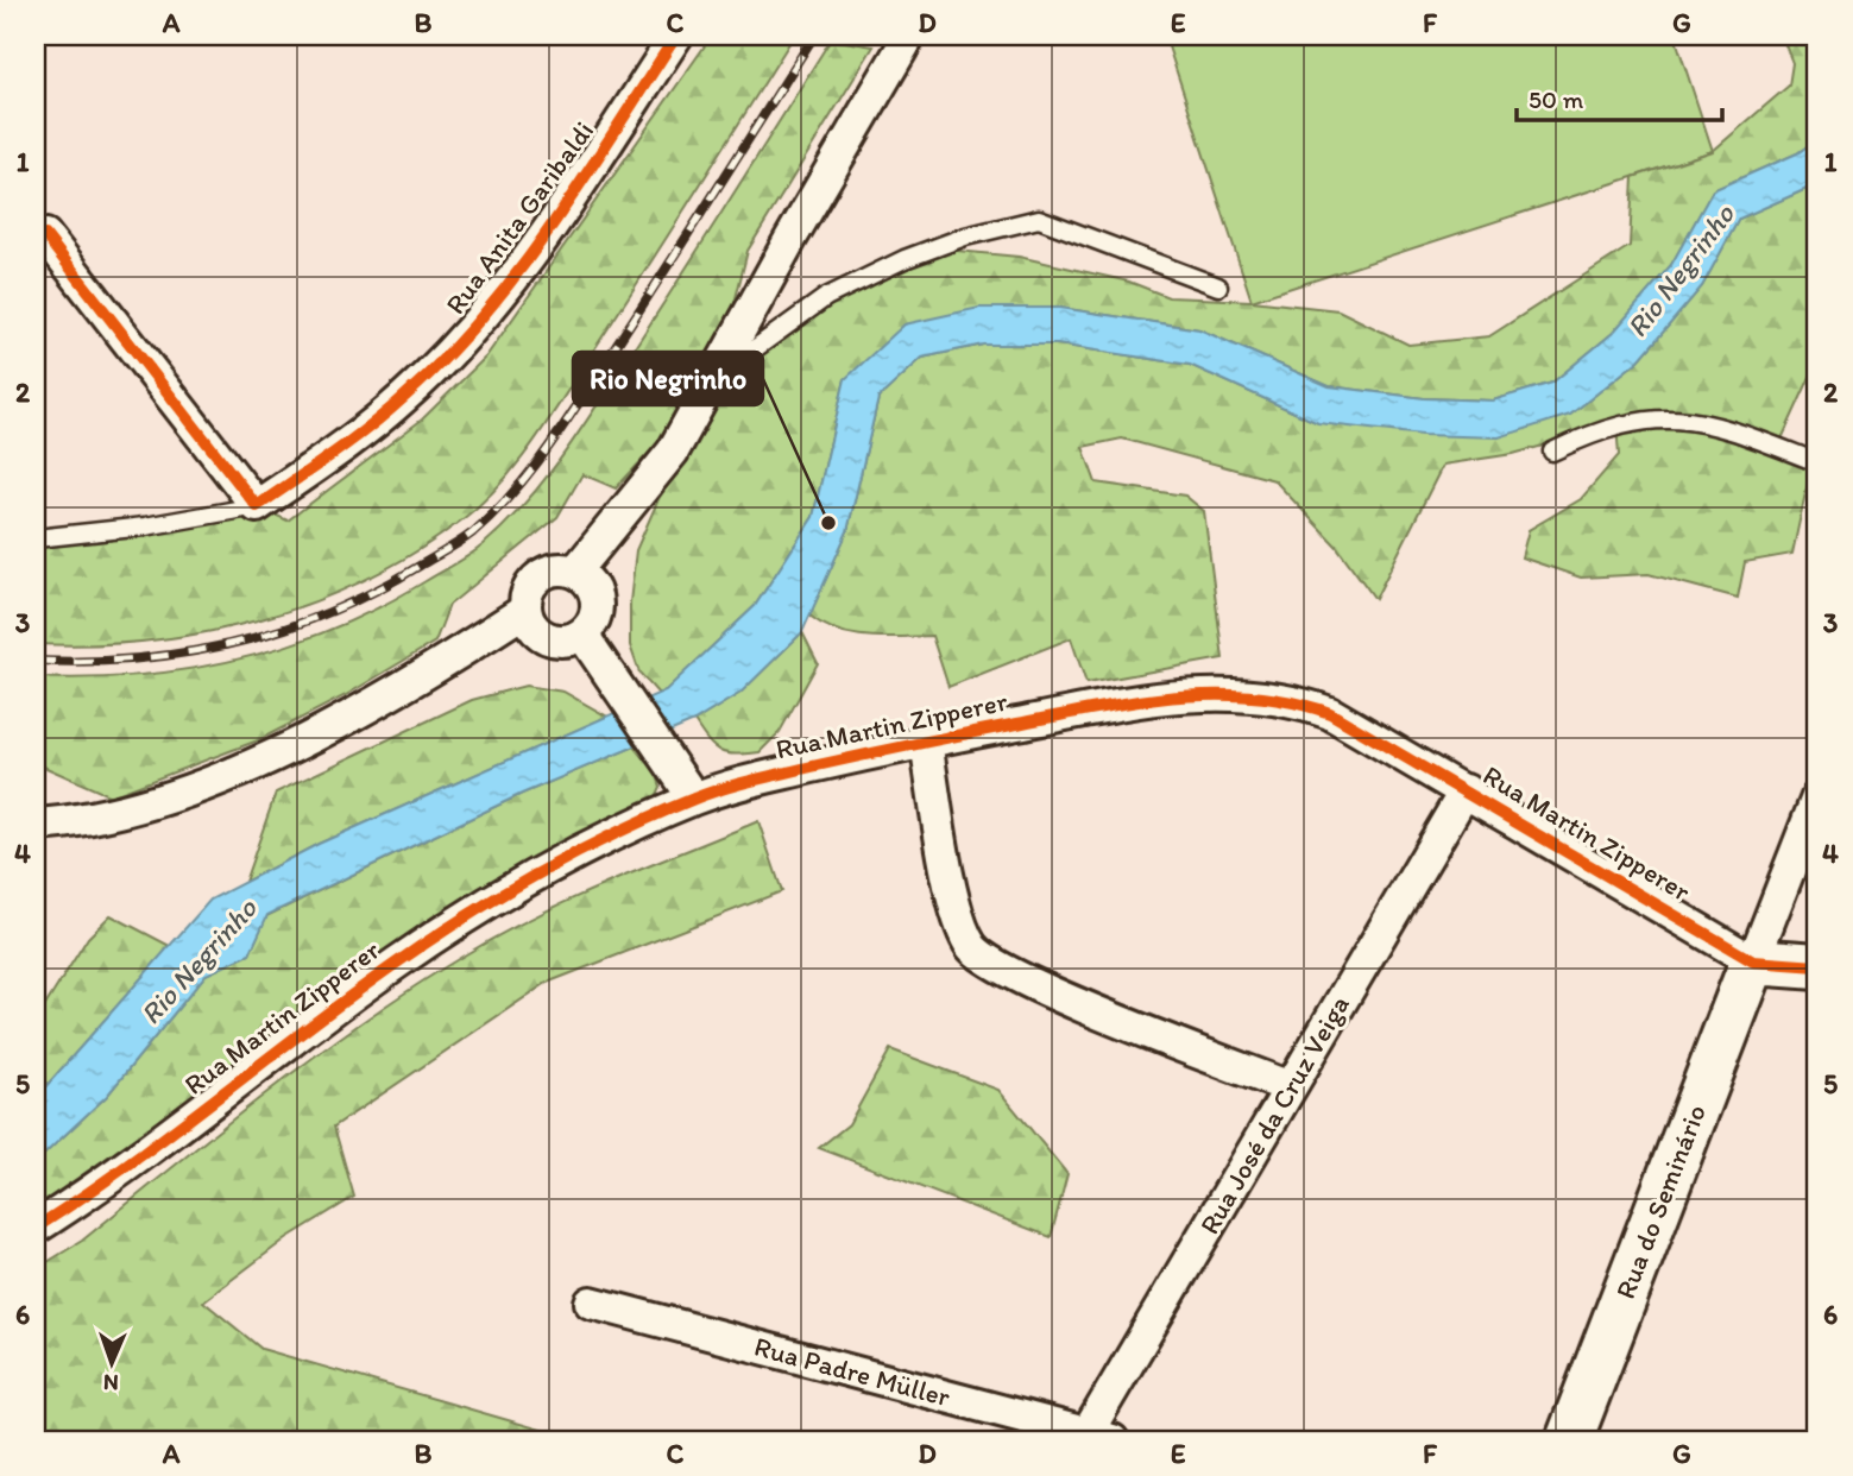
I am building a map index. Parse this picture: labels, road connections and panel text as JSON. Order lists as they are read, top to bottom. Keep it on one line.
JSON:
{"streets":{"street":["Rua Anita Garibaldi","Rua Martin Zipperer","Rua José da Cruz Veiga","Rua do Seminário","Rua Padre Müller"]},"crossings":[["Rua Martin Zipperer","Rua José da Cruz Veiga"],["Rua Martin Zipperer","Rua do Seminário"],["Rua José da Cruz Veiga","Rua Padre Müller"]],"water":["Rio Negrinho"],"places":["Rio Negrinho"],"scale_bar":"50 m","north":"bottom","grid":{"columns":["A","B","C","D","E","F","G"],"rows":["1","2","3","4","5","6"]}}
